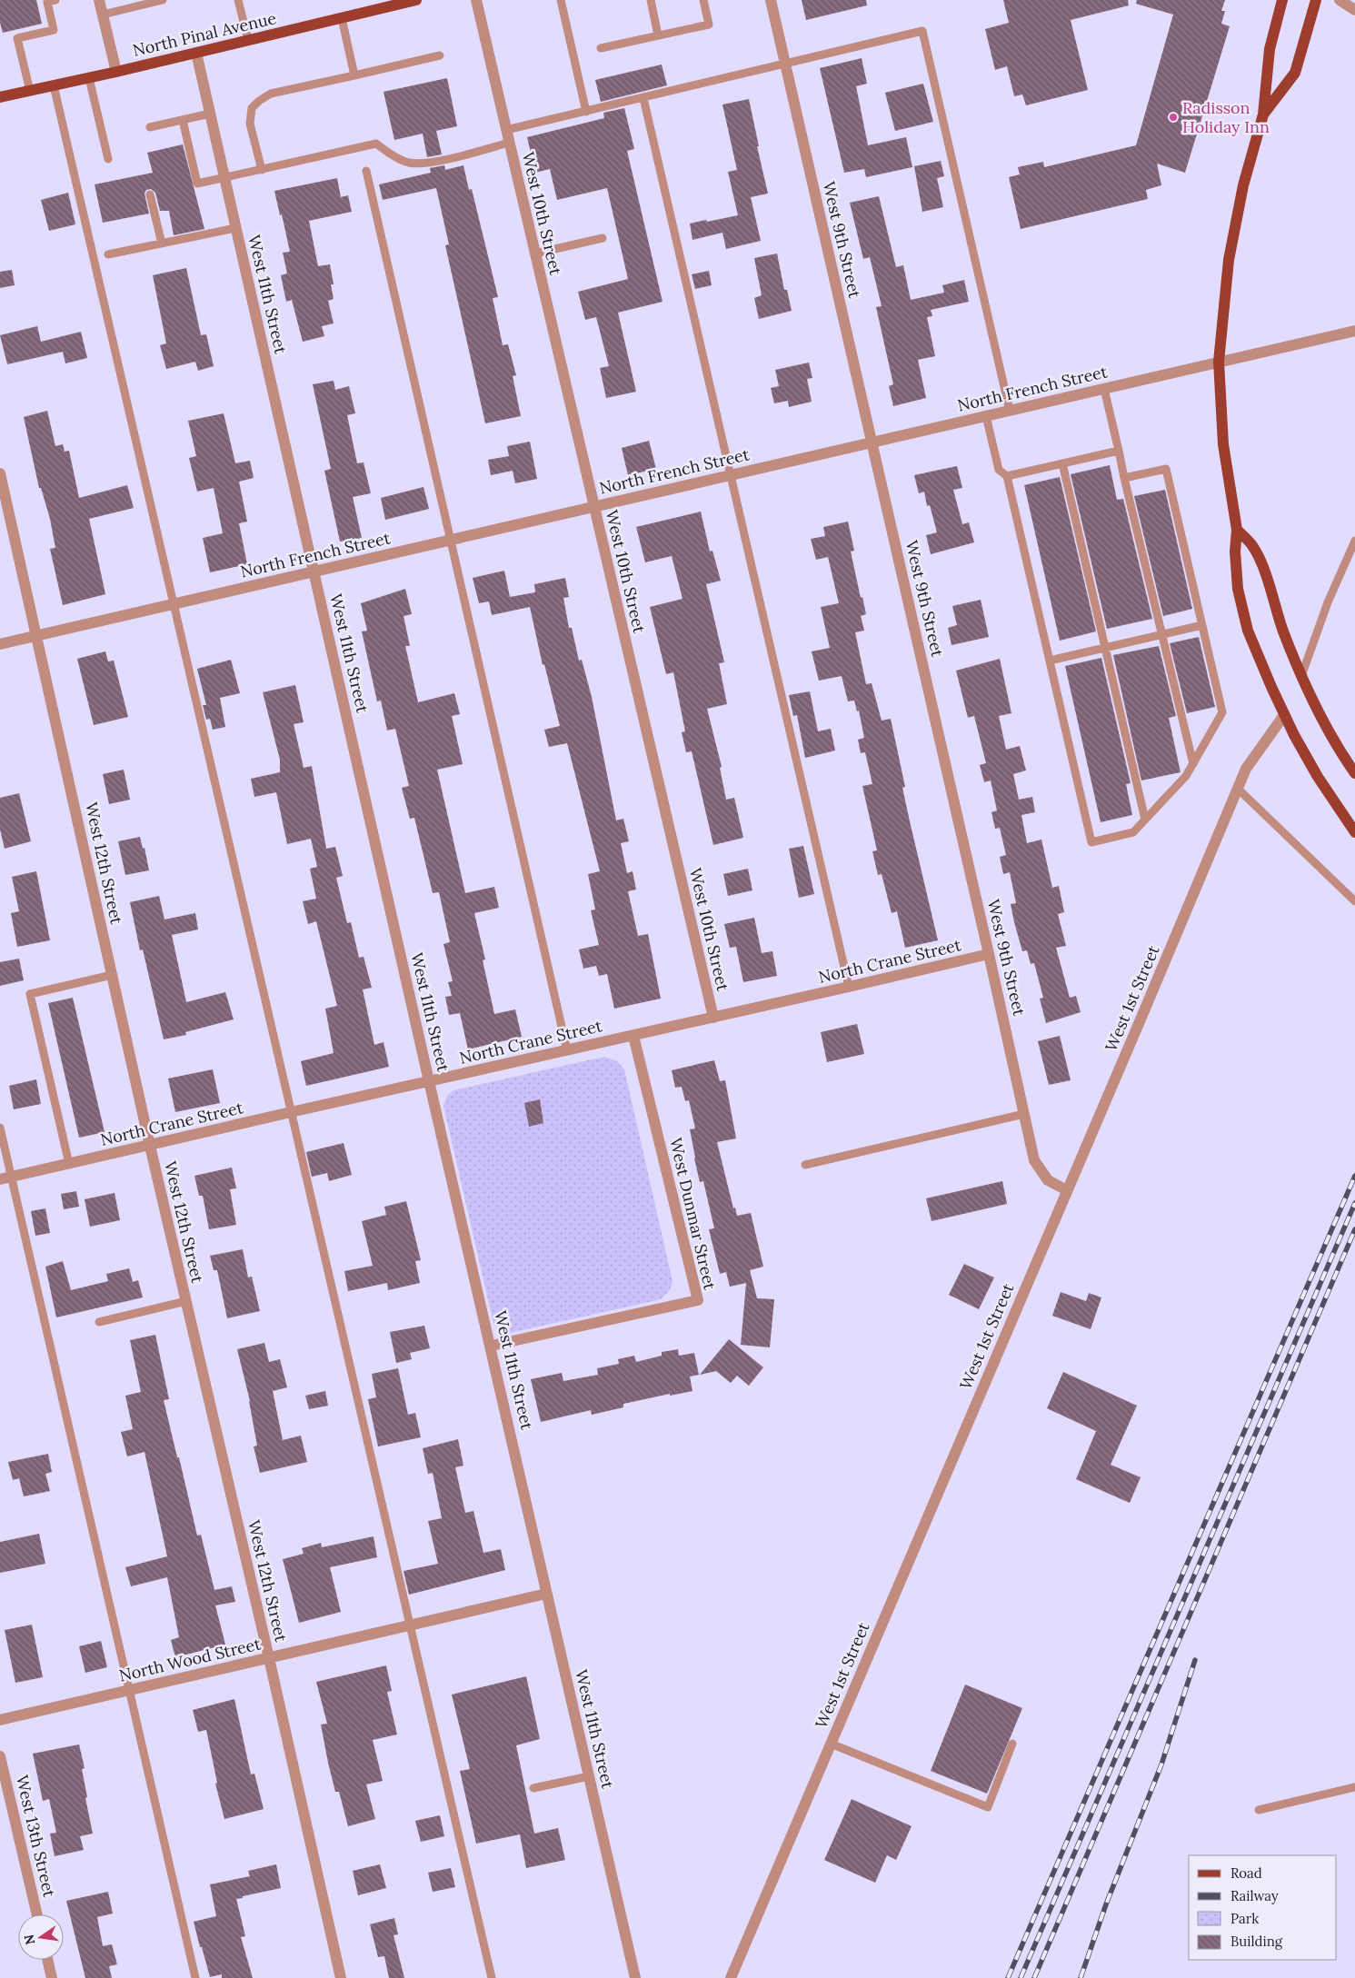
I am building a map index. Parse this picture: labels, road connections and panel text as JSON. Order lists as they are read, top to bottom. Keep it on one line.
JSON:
{"streets":{"main road":["North Pinal Avenue"],"street":["West 10th Street","West 9th Street","West 11th Street","North French Street","West 12th Street","North Crane Street","West 1st Street","West Dunmar Street","North Wood Street","West 13th Street"]},"crossings":[["North Pinal Avenue","West 11th Street"],["West 10th Street","North French Street"],["West 10th Street","North Crane Street"],["West 9th Street","North French Street"],["West 9th Street","North Crane Street"],["West 9th Street","West 1st Street"],["West 11th Street","North French Street"],["West 11th Street","North Crane Street"],["West 11th Street","West Dunmar Street"],["West 11th Street","North Wood Street"],["North French Street","West 12th Street"],["West 12th Street","North Crane Street"],["West 12th Street","North Wood Street"],["North Crane Street","West Dunmar Street"]],"places":["Radisson Holiday Inn"],"legend":["Road","Railway","Park","Building"],"north":"left"}
